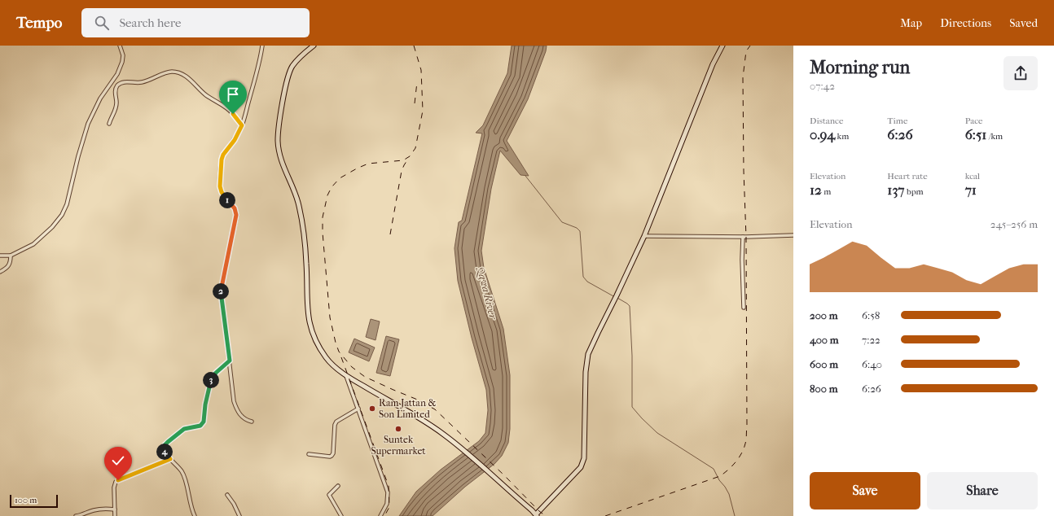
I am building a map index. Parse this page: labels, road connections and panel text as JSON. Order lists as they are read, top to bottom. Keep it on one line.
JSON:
{"water":["Qawa River"],"places":["Ram Jattan & Son Limited","Suntek Supermarket"],"scale_bar":"100 m","page":{"header":"Tempo","search":"Search here","nav":["Map","Directions","Saved"],"heading":["Morning run","07:42"],"stats":[["Distance","0.94 km"],["Time","6:26"],["Pace","6:51 /km"],["Elevation","12 m"],["Heart rate","137 bpm"],["kcal","71"]],"pins":["1","2","3","4"],"chart":["Elevation","245–256 m"],"list":[{"name":"200 m","note":"6:58"},{"name":"400 m","note":"7:22"},{"name":"600 m","note":"6:40"},{"name":"800 m","note":"6:26"}],"buttons":["Save","Share"],"scale":"100 m"}}
